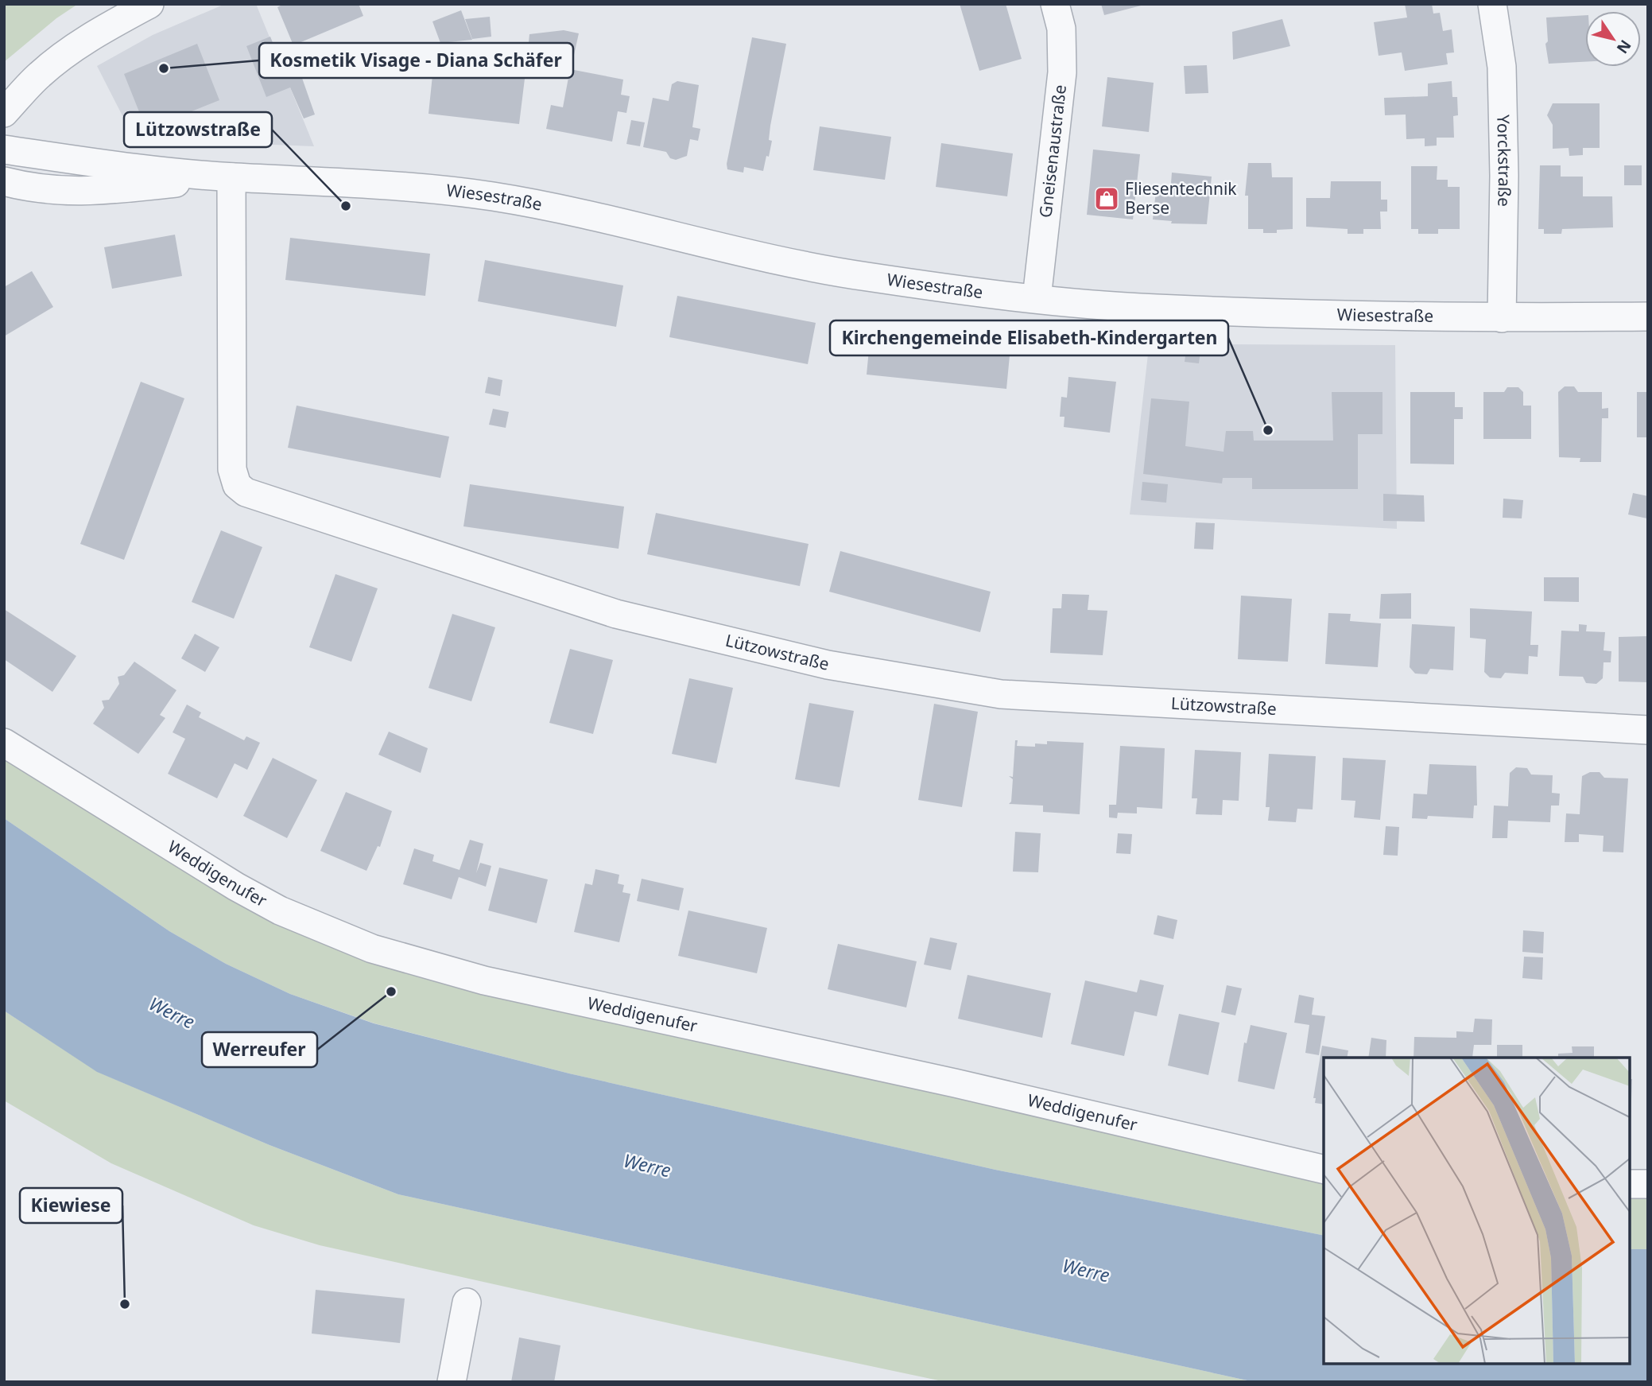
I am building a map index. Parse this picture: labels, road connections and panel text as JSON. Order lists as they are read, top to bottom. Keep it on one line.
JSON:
{"streets":{"street":["Gneisenaustraße","Yorckstraße","Wiesestraße","Lützowstraße","Weddigenufer"]},"crossings":[["Gneisenaustraße","Wiesestraße"],["Yorckstraße","Wiesestraße"],["Wiesestraße","Lützowstraße"]],"water":["Werre"],"places":{"other":["Kosmetik Visage - Diana Schäfer","Lützowstraße","Kirchengemeinde Elisabeth-Kindergarten","Werreufer","Kiewiese"],"shop":["Fliesentechnik Berse"]},"north":"bottom right"}
